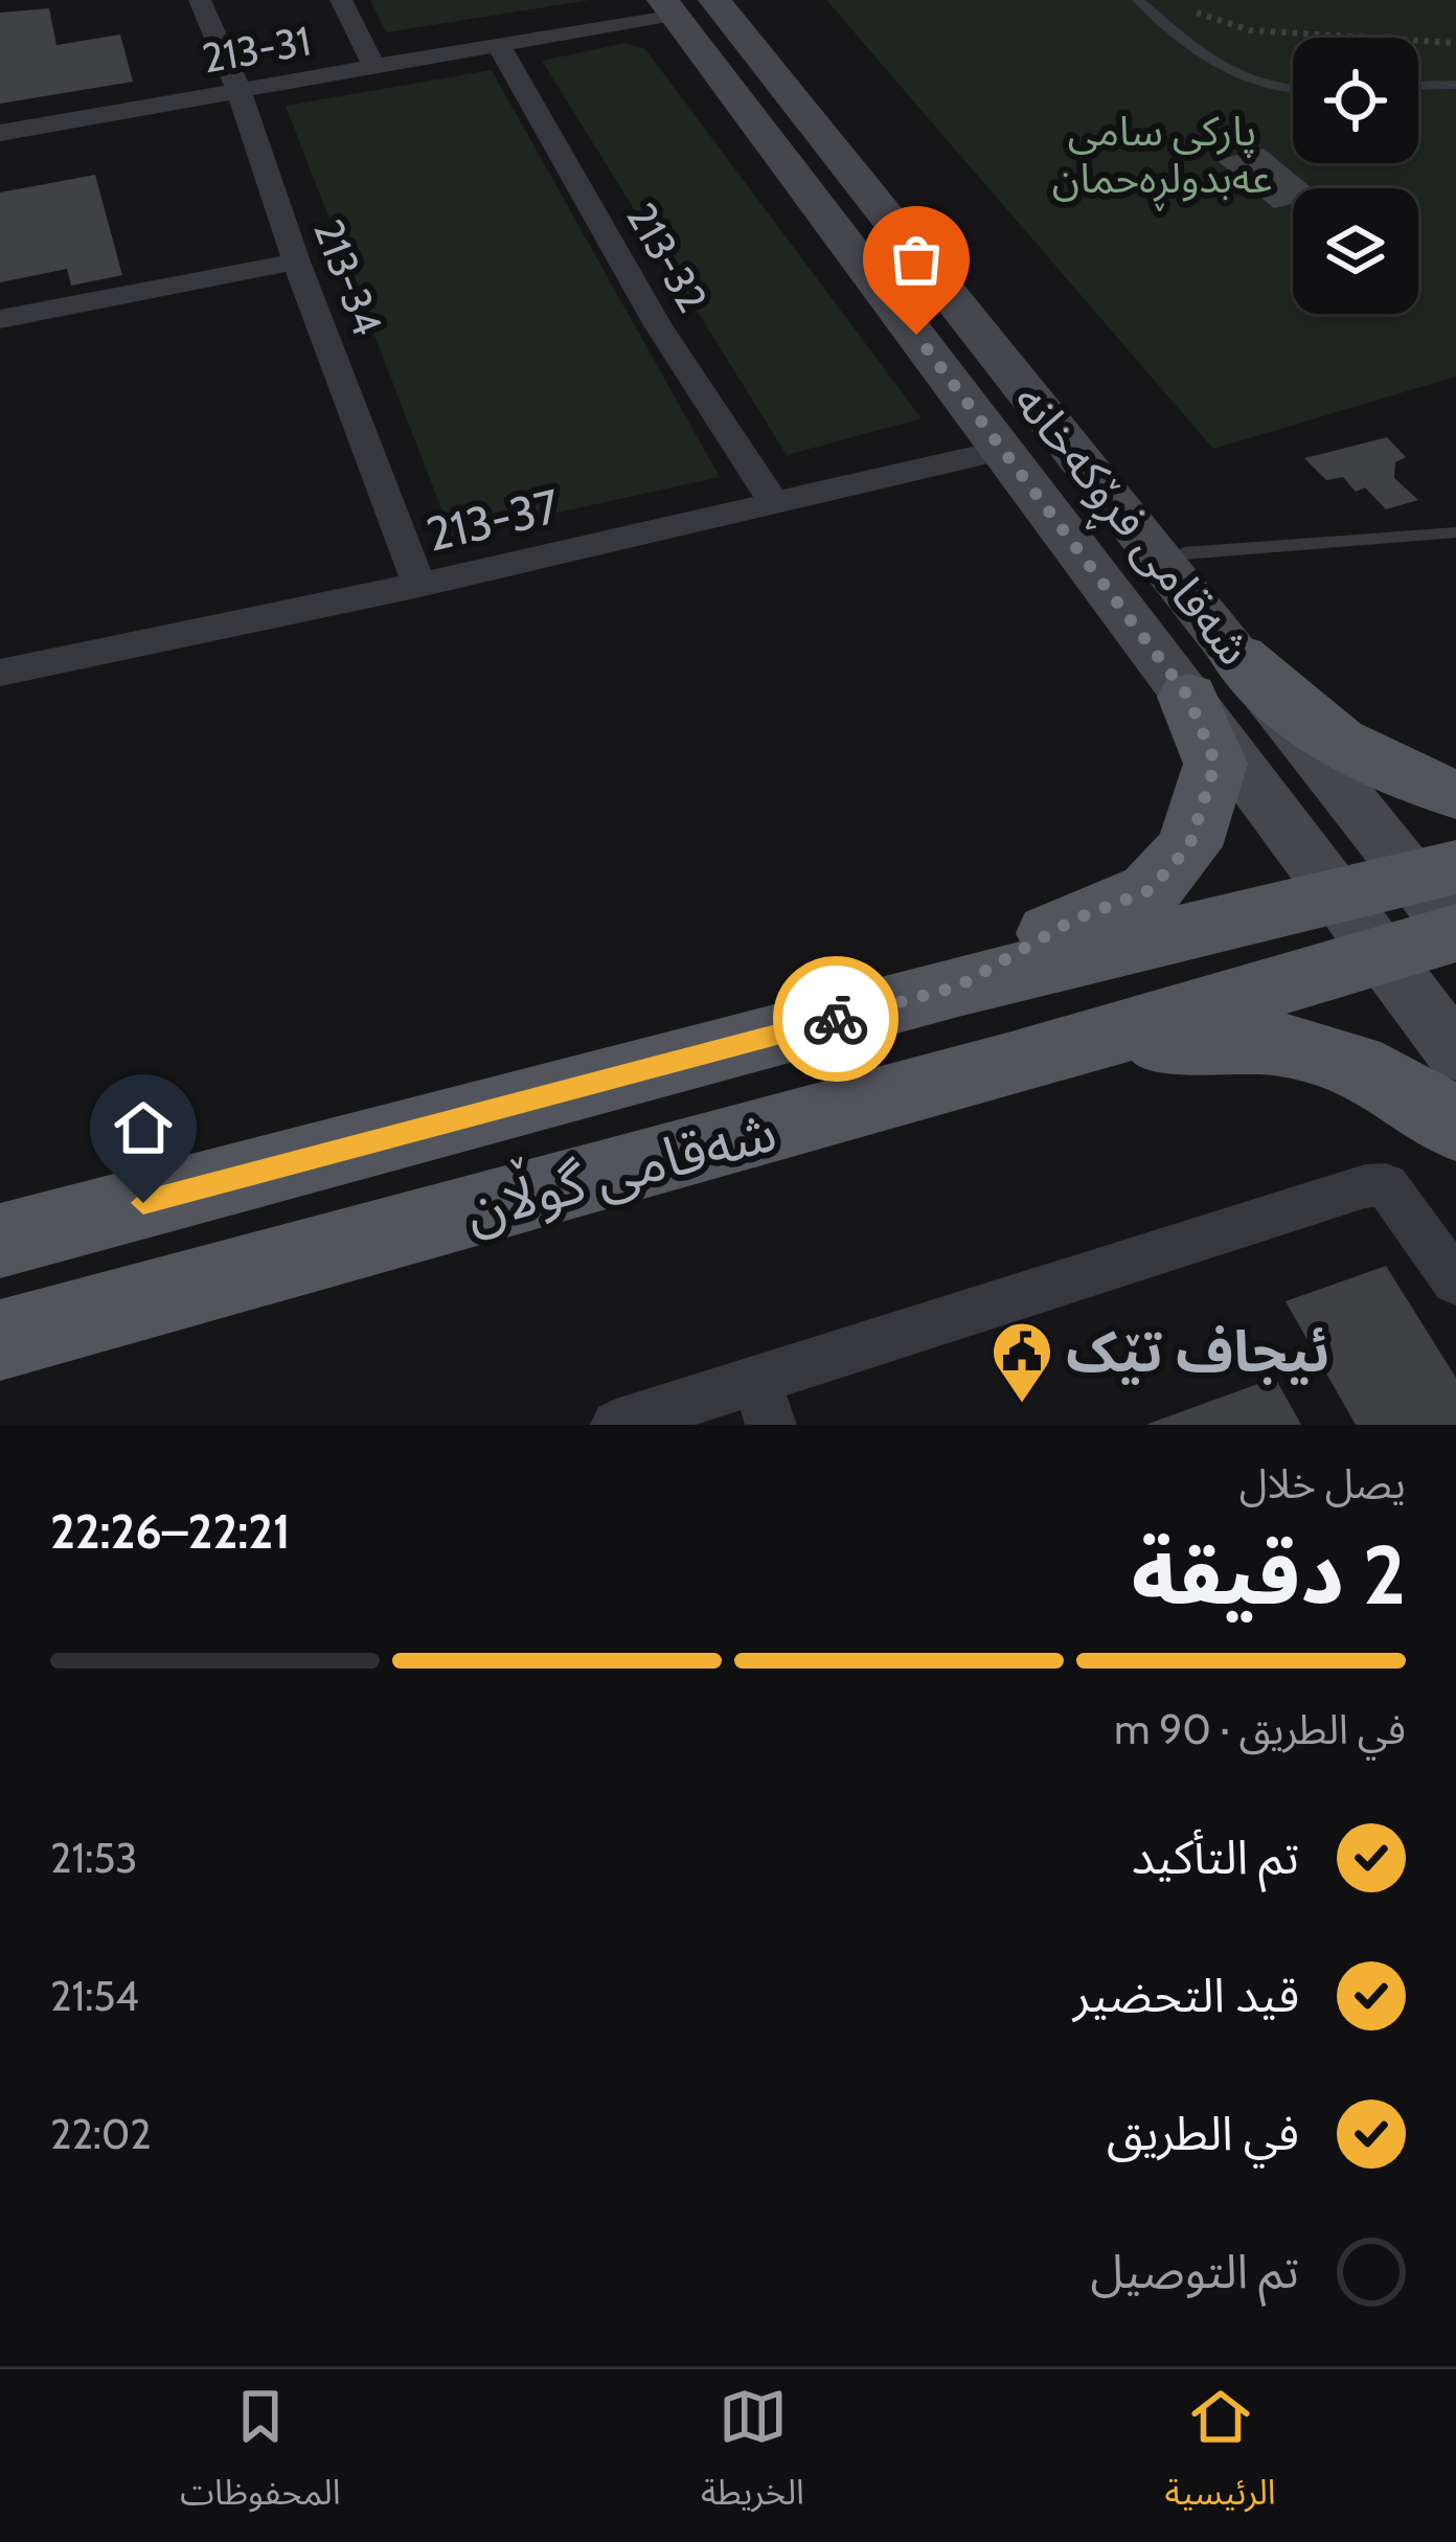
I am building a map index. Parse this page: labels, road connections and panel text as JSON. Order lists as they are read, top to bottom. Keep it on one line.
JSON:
{"streets":{"main road":["شەقامی فڕۆکەخانە","شەقامی گوڵان"],"street":["213-31","213-32","213-34","213-37"]},"crossings":[["213-31","213-32"],["213-31","213-34"],["213-31","شەقامی فڕۆکەخانە"],["213-32","213-37"],["213-34","213-37"],["213-37","شەقامی فڕۆکەخانە"],["شەقامی فڕۆکەخانە","شەقامی گوڵان"]],"parks":["پارکی سامی عەبدولڕەحمان"],"places":{"public building":["ئیجاف تێک"]},"page":{"heading":["2 دقيقة","يصل خلال","22:21–22:26"],"bar":"في الطريق · 90 m","list":[["تم التأكيد","21:53"],["قيد التحضير","21:54"],["في الطريق","22:02"],"تم التوصيل"],"tabs":["الرئيسية","الخريطة","المحفوظات"]}}
